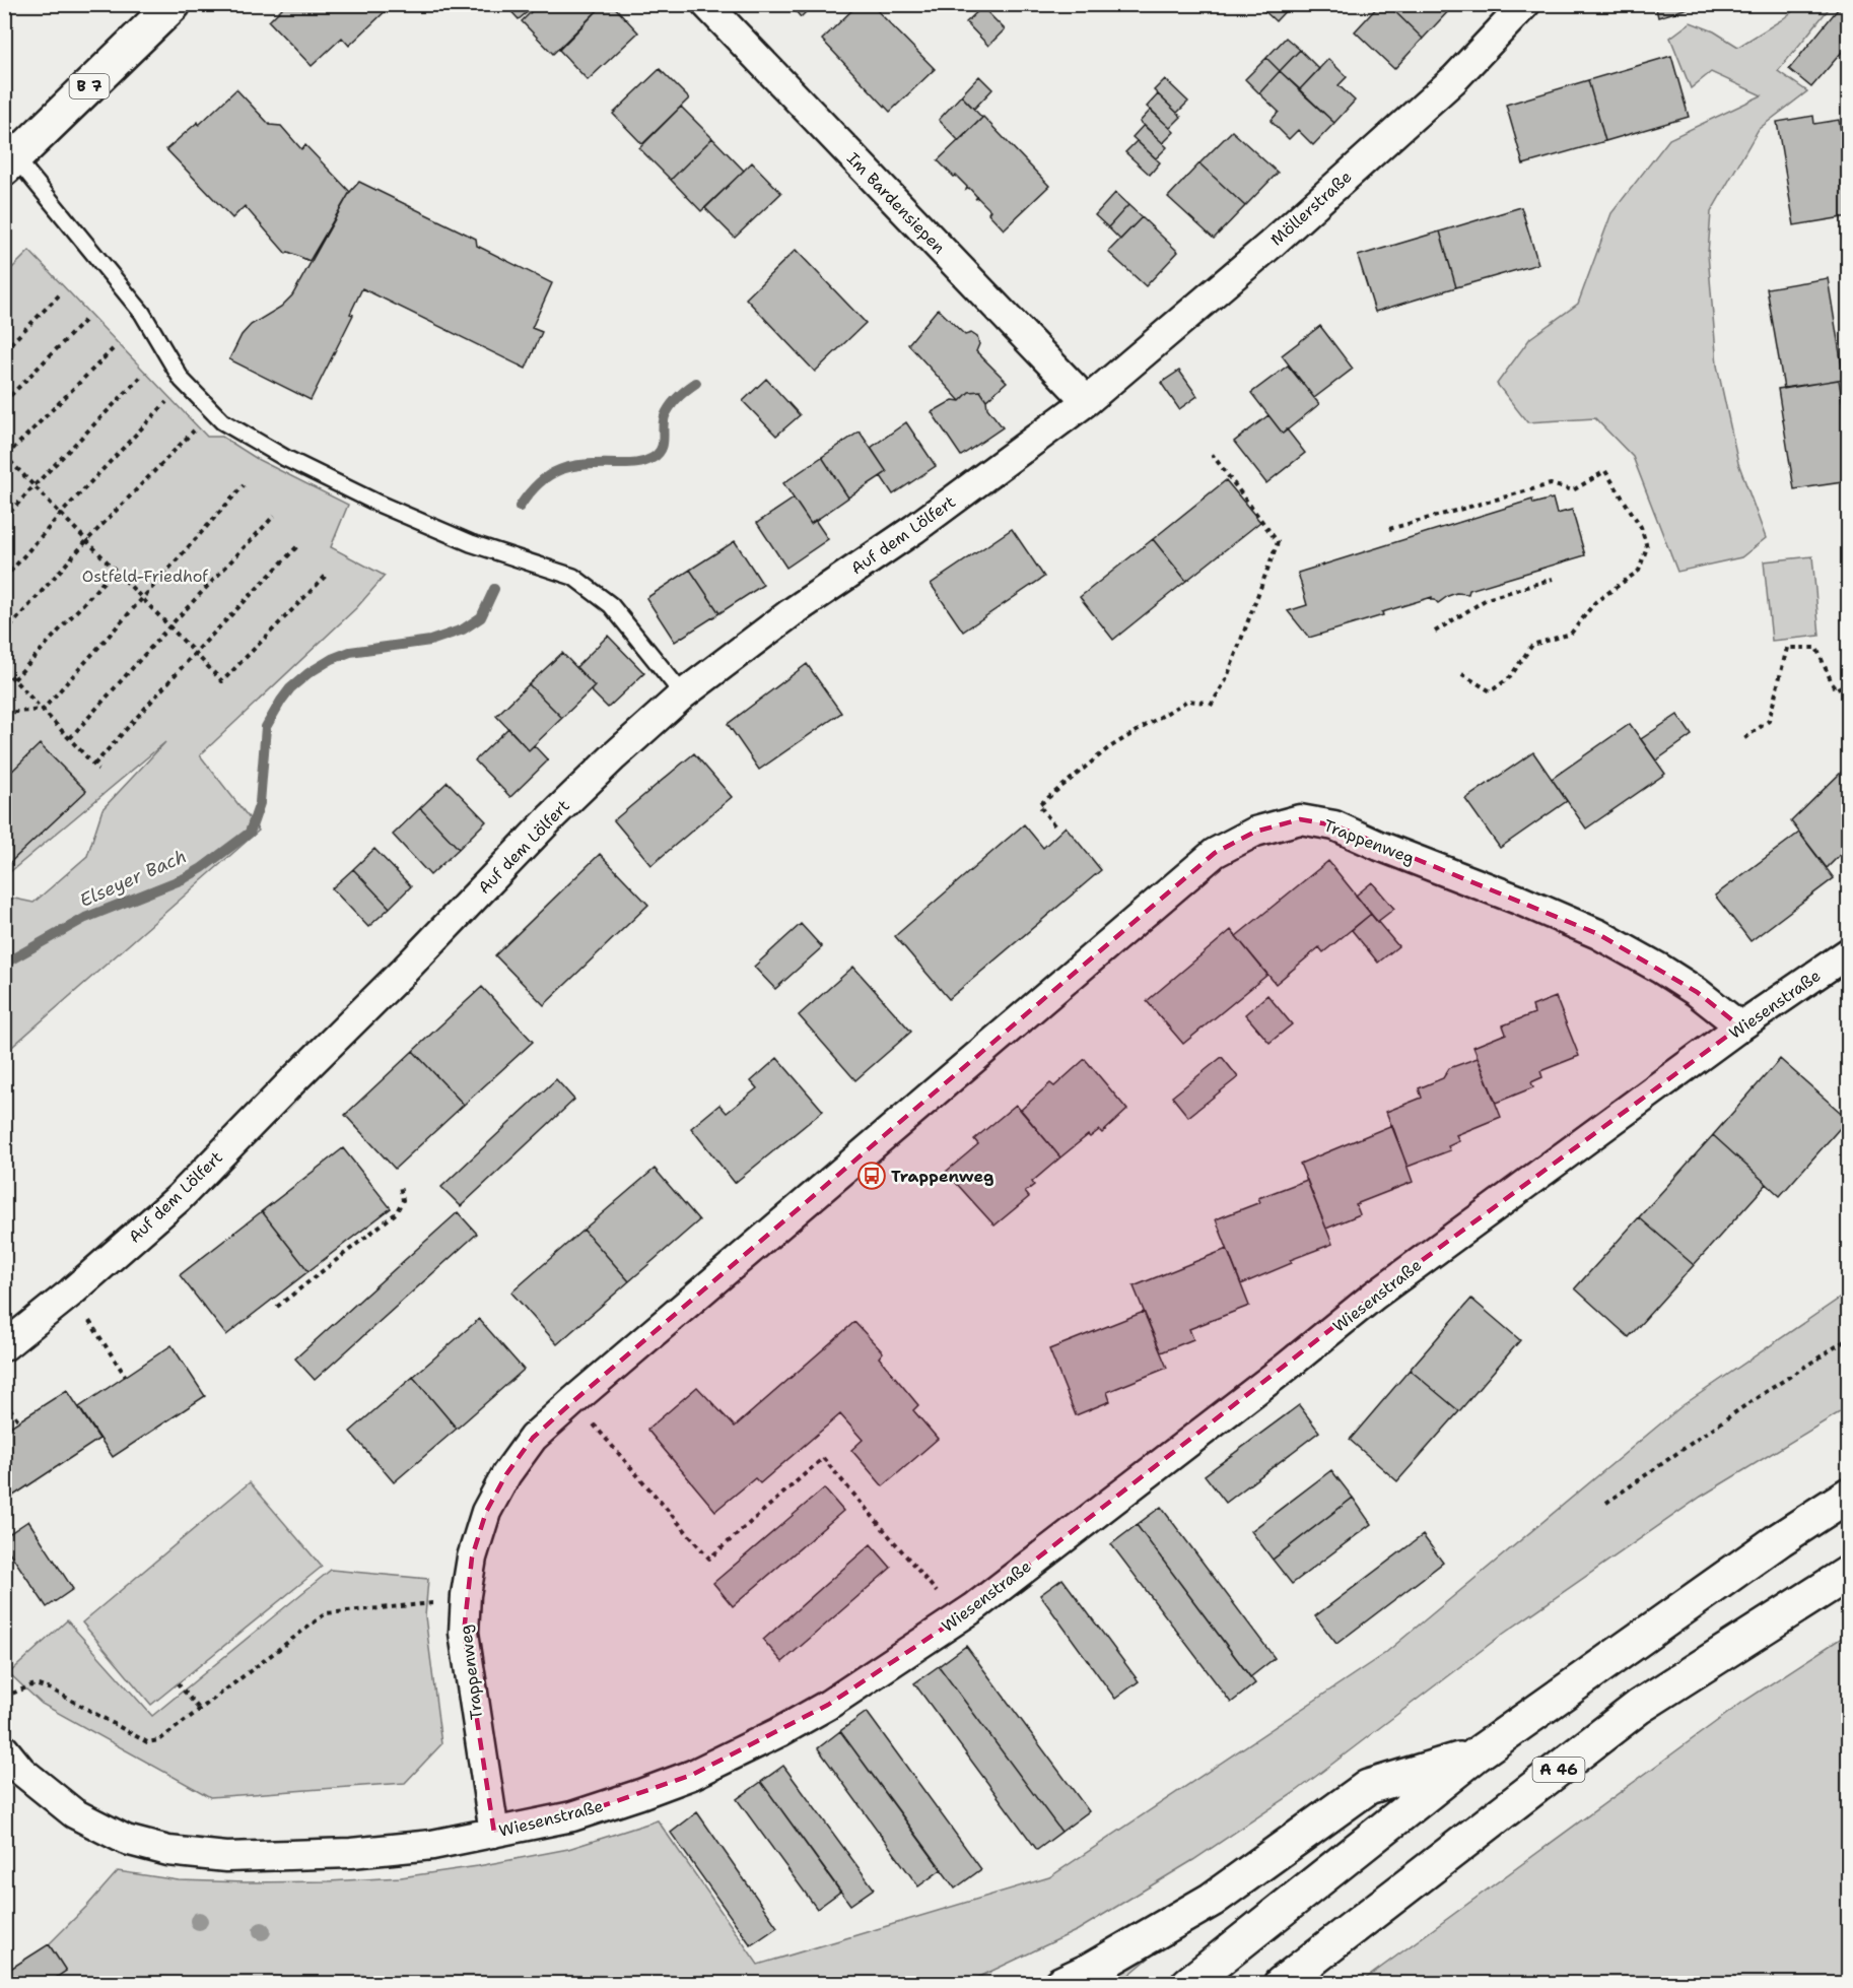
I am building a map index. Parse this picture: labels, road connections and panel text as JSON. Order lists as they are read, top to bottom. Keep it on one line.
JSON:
{"streets":{"main road":["B 7","A 46"],"street":["Im Bardensiepen","Möllerstraße","Auf dem Lölfert","Trappenweg","Wiesenstraße"]},"crossings":[["Im Bardensiepen","Möllerstraße"],["Im Bardensiepen","Auf dem Lölfert"],["Möllerstraße","Auf dem Lölfert"],["Trappenweg","Wiesenstraße"]],"water":["Elseyer Bach"],"parks":["Ostfeld-Friedhof"],"places":{"bus stop":["Trappenweg"]}}
